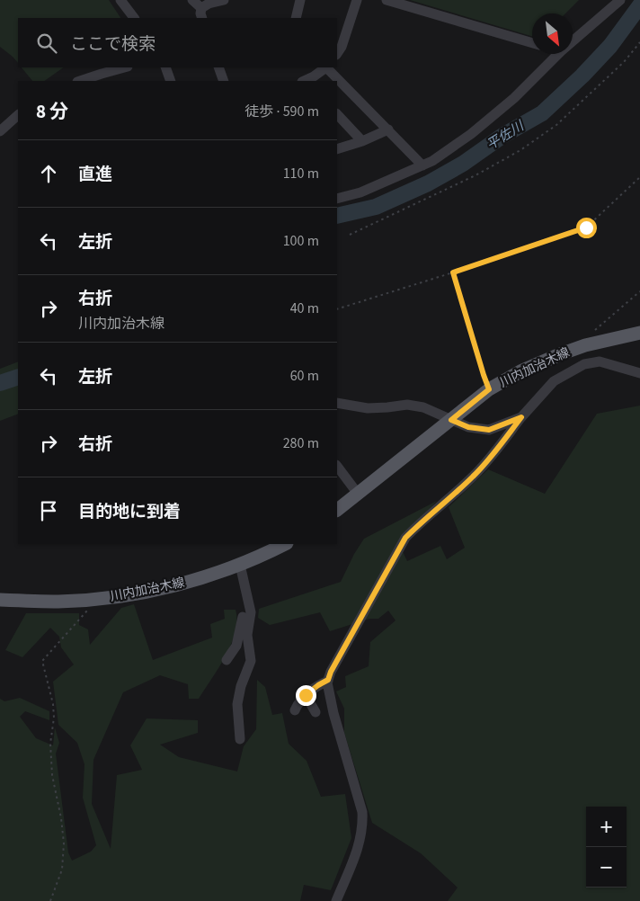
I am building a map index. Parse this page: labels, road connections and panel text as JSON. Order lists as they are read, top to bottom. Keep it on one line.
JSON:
{"streets":{"main road":["川内加治木線"]},"water":["平佐川"],"north":"bottom right","page":{"search":"ここで検索","heading":["8 分","徒歩 · 590 m"],"list":[["直進","110 m"],["左折","100 m"],["右折","川内加治木線","40 m"],["左折","60 m"],["右折","280 m"],"目的地に到着"],"map_buttons":["+","−"]}}
